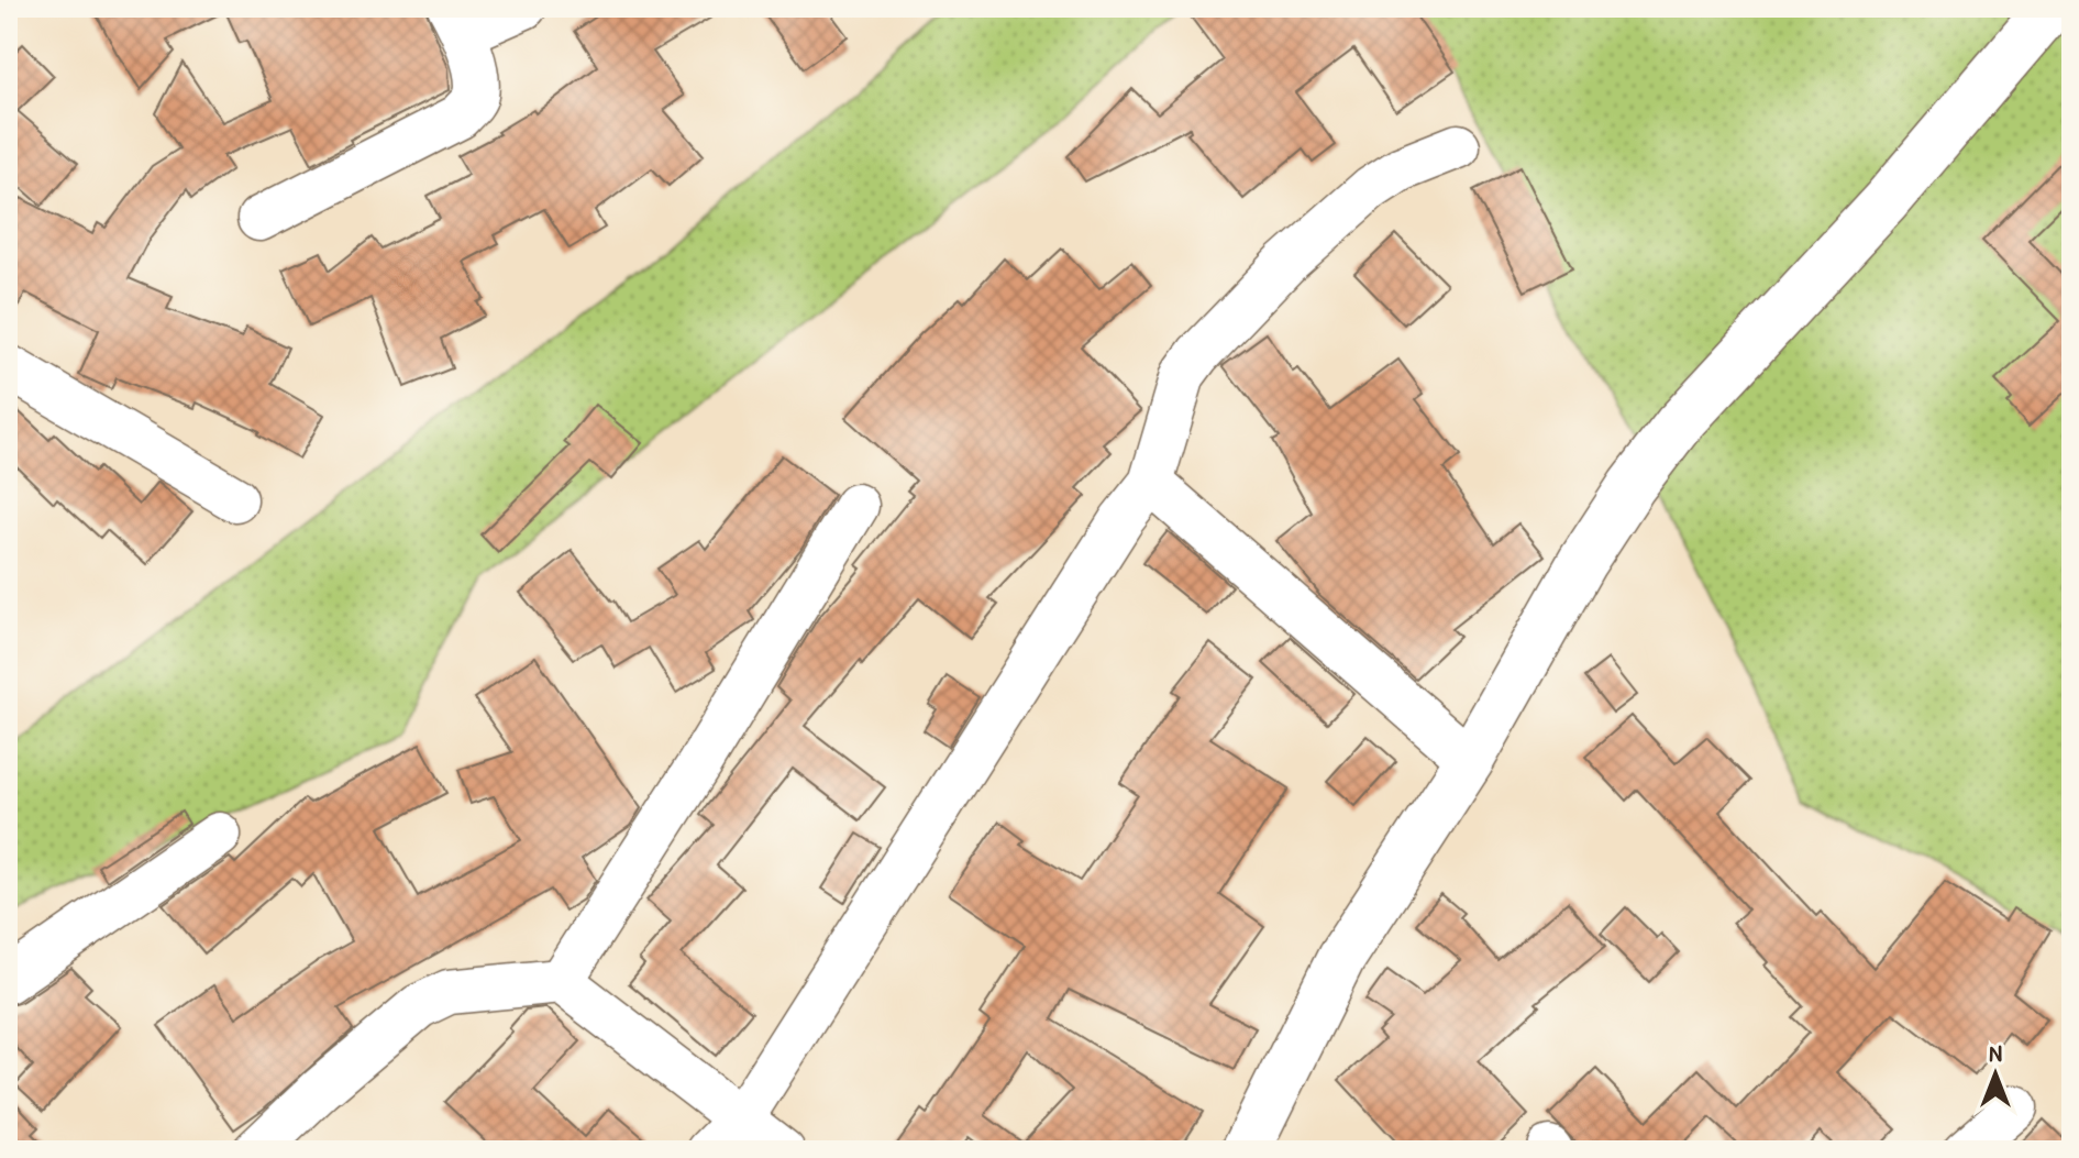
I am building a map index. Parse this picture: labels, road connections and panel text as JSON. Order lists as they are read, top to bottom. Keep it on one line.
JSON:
{"north":"top"}
